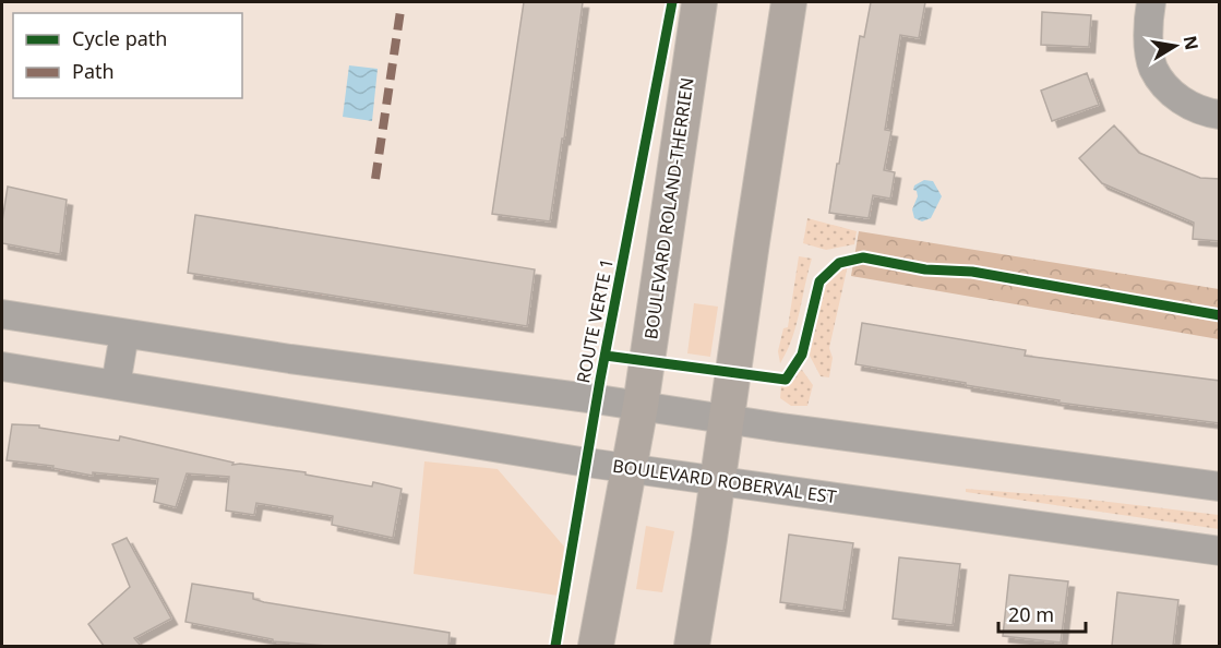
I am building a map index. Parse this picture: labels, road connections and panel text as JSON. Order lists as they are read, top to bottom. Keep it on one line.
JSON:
{"streets":{"main road":["BOULEVARD ROLAND-THERRIEN"],"street":["BOULEVARD ROBERVAL EST"],"cycle path":["ROUTE VERTE 1"]},"crossings":[["BOULEVARD ROLAND-THERRIEN","BOULEVARD ROBERVAL EST"]],"legend":["Cycle path","Path"],"scale_bar":"20 m","north":"right"}
